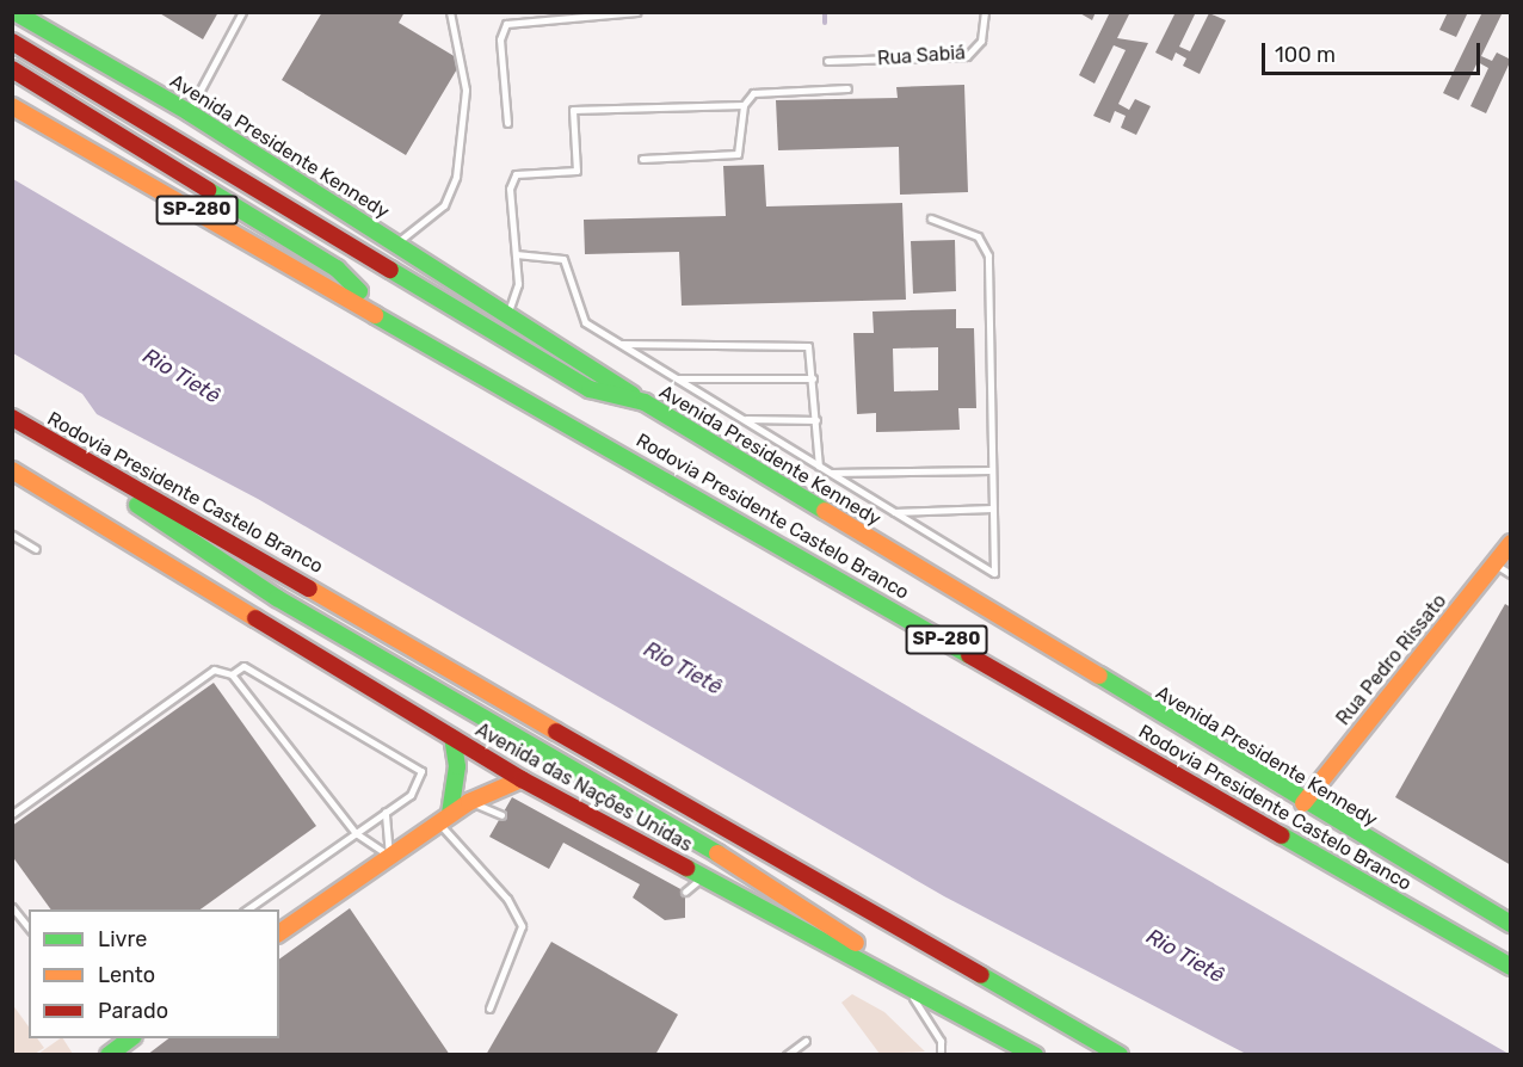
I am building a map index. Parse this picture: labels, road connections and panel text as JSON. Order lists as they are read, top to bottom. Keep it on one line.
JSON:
{"streets":{"main road":["Avenida Presidente Kennedy","SP-280","Rodovia Presidente Castelo Branco","Rua Pedro Rissato","Avenida das Nações Unidas"],"lane":["Rua Sabiá"]},"crossings":[["Avenida Presidente Kennedy","Rua Pedro Rissato"]],"water":["Rio Tietê"],"legend":["Livre","Lento","Parado"],"scale_bar":"100 m"}
